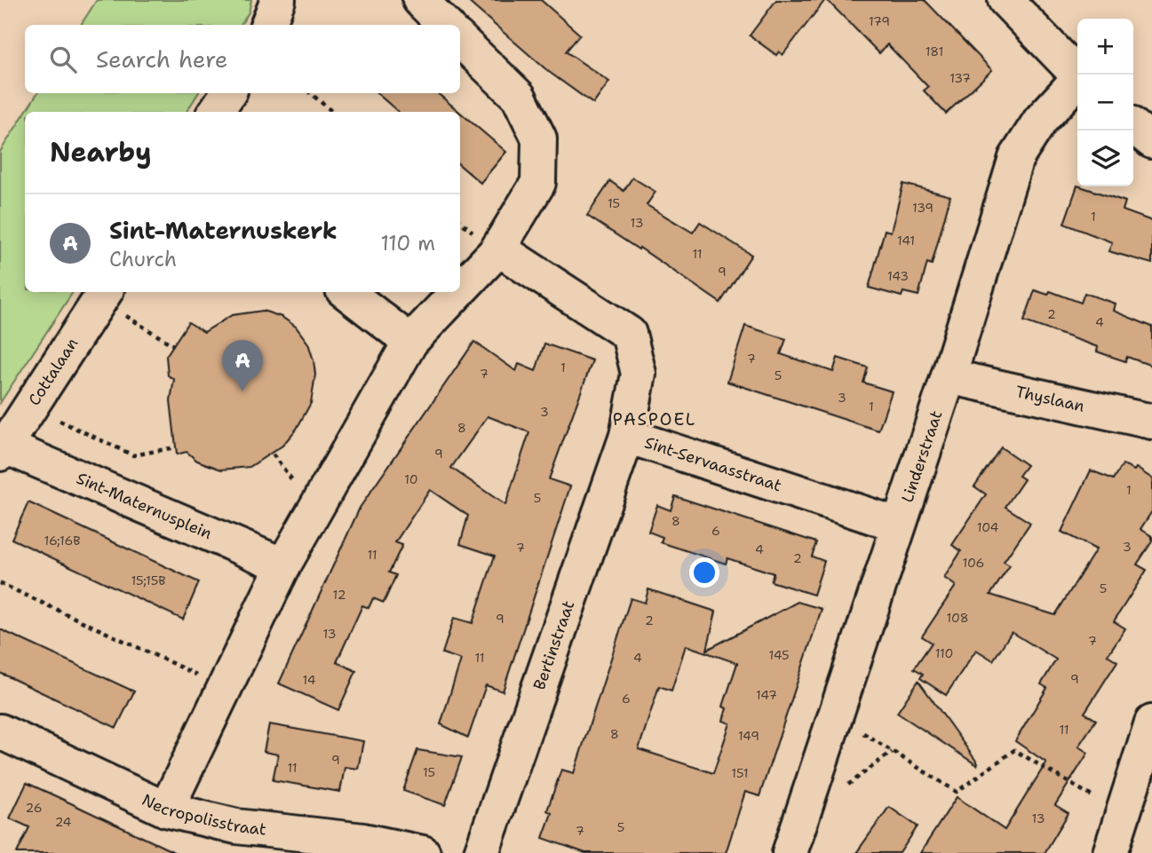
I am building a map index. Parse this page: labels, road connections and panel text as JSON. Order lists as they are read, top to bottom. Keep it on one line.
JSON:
{"streets":{"street":["Cottalaan","Thyslaan","Linderstraat","Sint-Servaasstraat","Sint-Maternusplein","Bertinstraat","Necropolisstraat"]},"crossings":[["Cottalaan","Sint-Maternusplein"],["Thyslaan","Linderstraat"],["Linderstraat","Sint-Servaasstraat"],["Sint-Servaasstraat","Bertinstraat"]],"districts":["PASPOEL"],"house_numbers":["179","181","137","15","139","1","13","141","11","9","143","2","4","7","1","7","5","3","1","3","8","9","10","1","5","8","104","6","16;16B","3","7","4","11","2","106","15;15B","5","12","108","9","2","13","7","110","145","11","4","9","14","147","6","11","8","149","9","11","15","151","26","13","24","5","7"],"page":{"map_buttons":["+","−"],"search":"Search here","heading":"Nearby","list":[{"mark":"A","name":"Sint-Maternuskerk","note":"Church","value":"110 m"}],"pins":"A"}}
